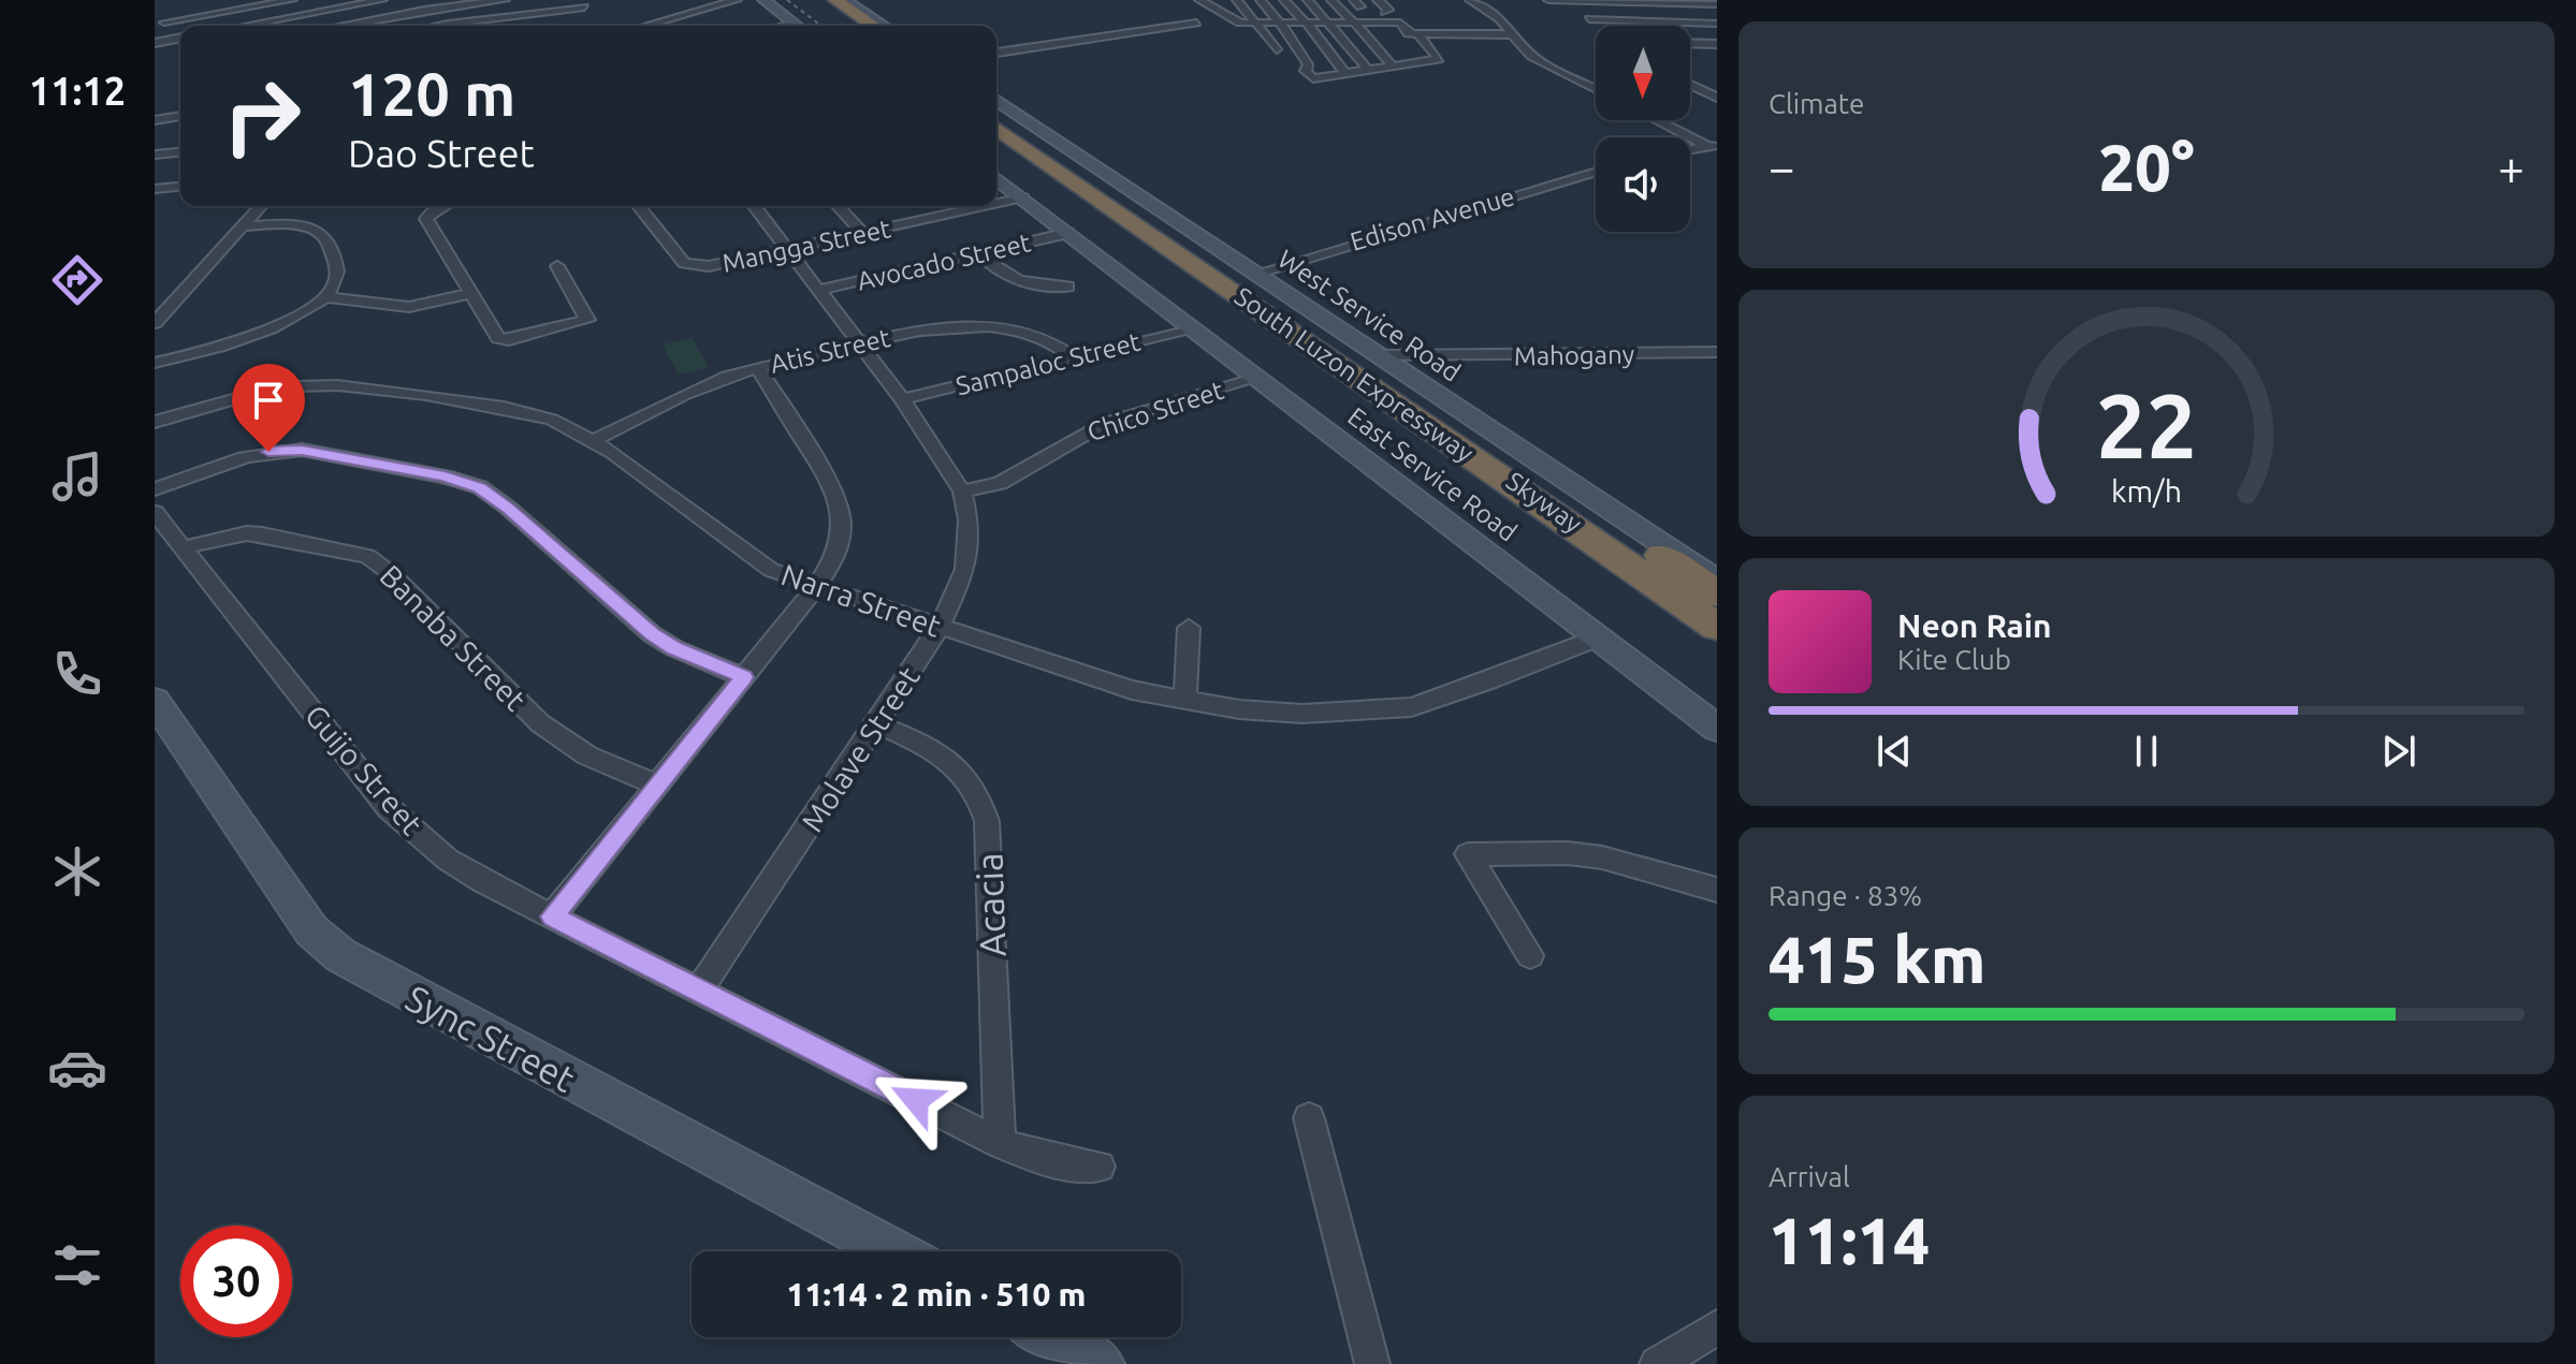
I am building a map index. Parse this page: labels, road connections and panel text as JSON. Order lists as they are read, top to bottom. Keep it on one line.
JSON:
{"streets":{"highway":["South Luzon Expressway","Skyway"],"main road":["West Service Road","East Service Road","Sync Street"],"street":["Edison Avenue","Mangga Street","Avocado Street","Atis Street","Mahogany","Sampaloc Street","Chico Street","Narra Street","Banaba Street","Molave Street","Guijo Street","Acacia"]},"crossings":[["Edison Avenue","West Service Road"],["Mangga Street","East Service Road"],["Mangga Street","Molave Street"],["Avocado Street","East Service Road"],["Avocado Street","Molave Street"],["West Service Road","Mahogany"],["Atis Street","Sampaloc Street"],["Atis Street","Narra Street"],["Atis Street","Molave Street"],["Sampaloc Street","East Service Road"],["Sampaloc Street","Molave Street"],["Chico Street","East Service Road"],["Chico Street","Molave Street"],["East Service Road","Narra Street"],["Narra Street","Molave Street"],["Banaba Street","Guijo Street"],["Molave Street","Guijo Street"],["Molave Street","Acacia"],["Guijo Street","Acacia"]],"north":"bottom","page":{"tabs":"11:12","tile":["Climate",["Range · 83%","415 km"],["Arrival","11:14"]],"turn":["120 m","Dao Street"],"heat":["−","20°","+"],"song":["Neon Rain","Kite Club"],"limit":"30","trip":"11:14 · 2 min · 510 m","gauge":["22","km/h"]}}
